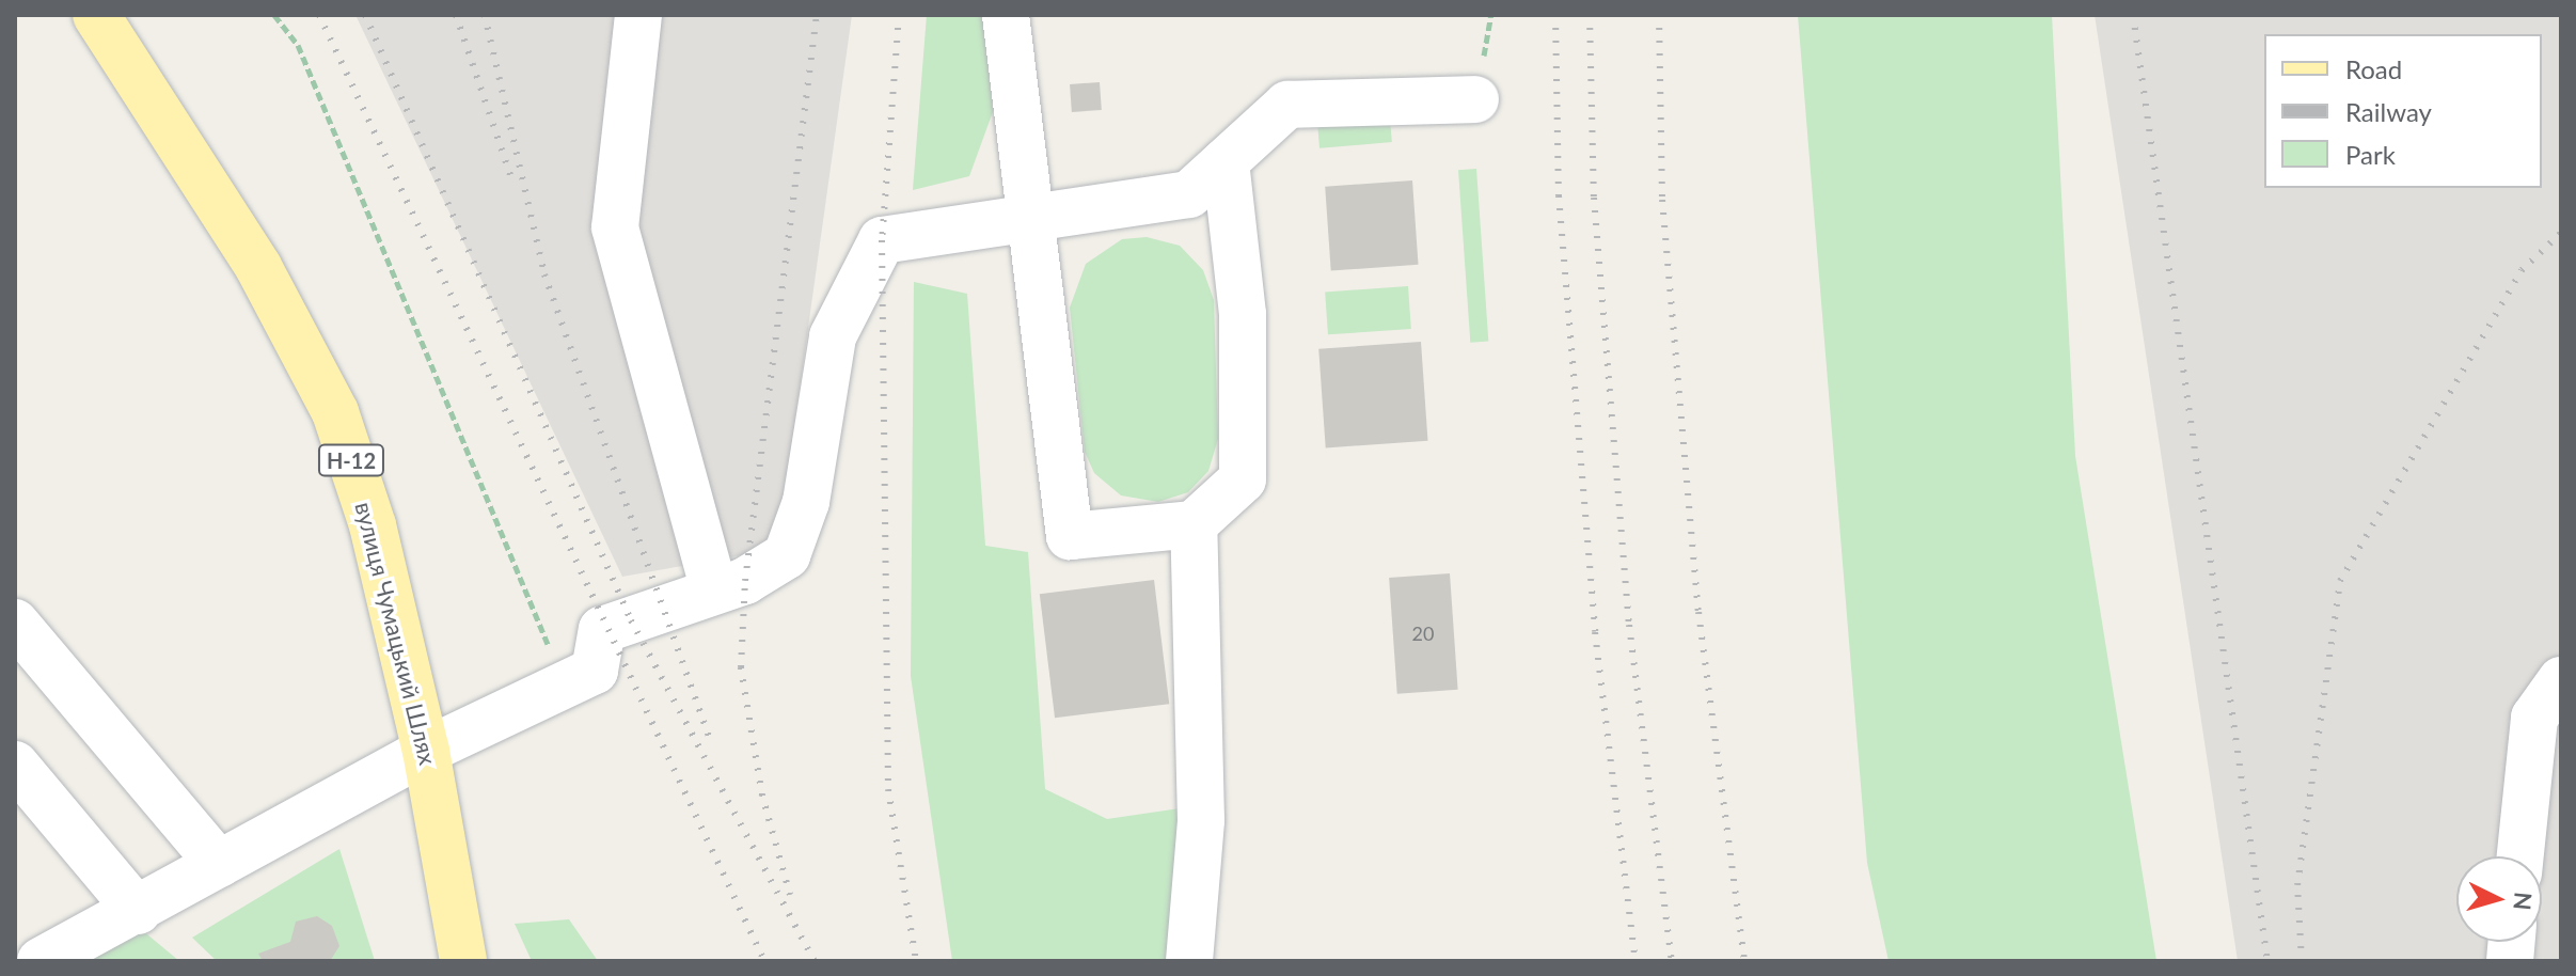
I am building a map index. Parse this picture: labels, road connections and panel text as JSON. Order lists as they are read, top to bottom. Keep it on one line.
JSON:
{"streets":{"main road":["Н-12","вулиця Чумацький Шлях"]},"house_numbers":["20"],"legend":["Road","Railway","Park"],"north":"right"}
